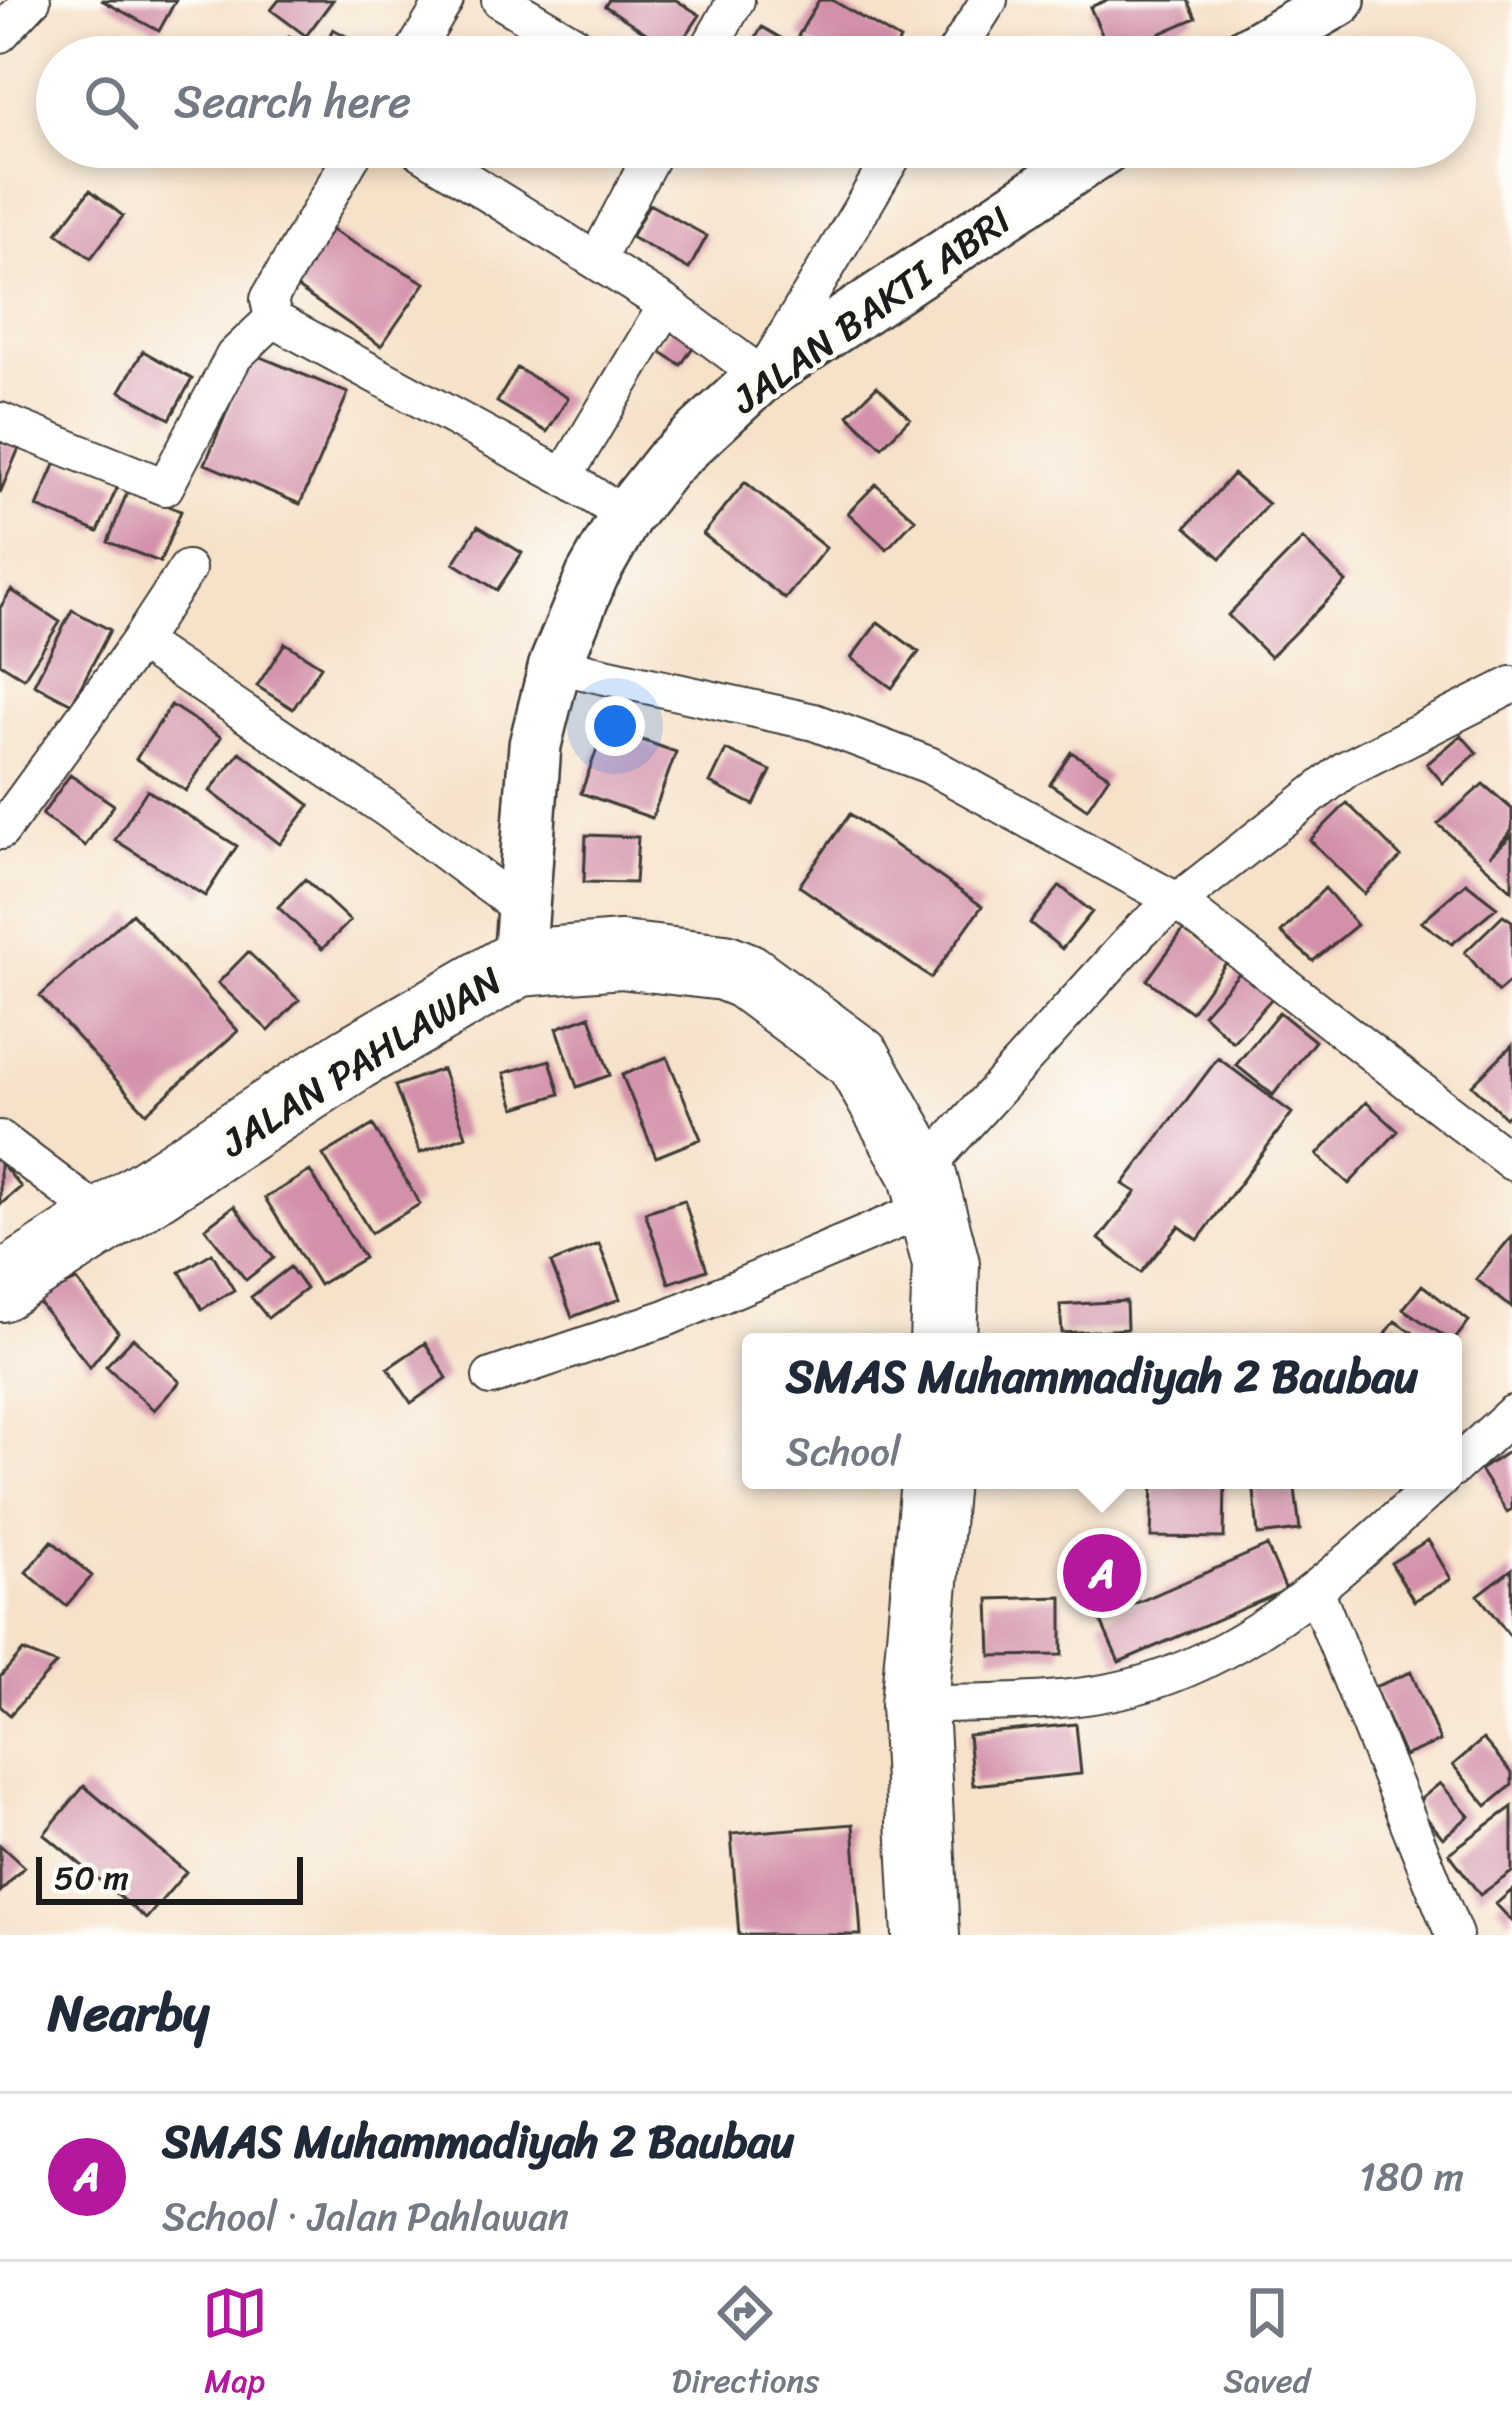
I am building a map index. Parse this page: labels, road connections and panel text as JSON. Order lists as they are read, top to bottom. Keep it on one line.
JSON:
{"streets":{"highway":["JALAN PAHLAWAN"],"street":["JALAN BAKTI ABRI"]},"crossings":[["JALAN BAKTI ABRI","JALAN PAHLAWAN"]],"scale_bar":"50 m","page":{"search":"Search here","popup":["SMAS Muhammadiyah 2 Baubau","School"],"pins":"A","scale":"50 m","heading":"Nearby","list":[{"mark":"A","name":"SMAS Muhammadiyah 2 Baubau","note":"School · Jalan Pahlawan","value":"180 m"}],"nav":["Map","Directions","Saved"]}}
